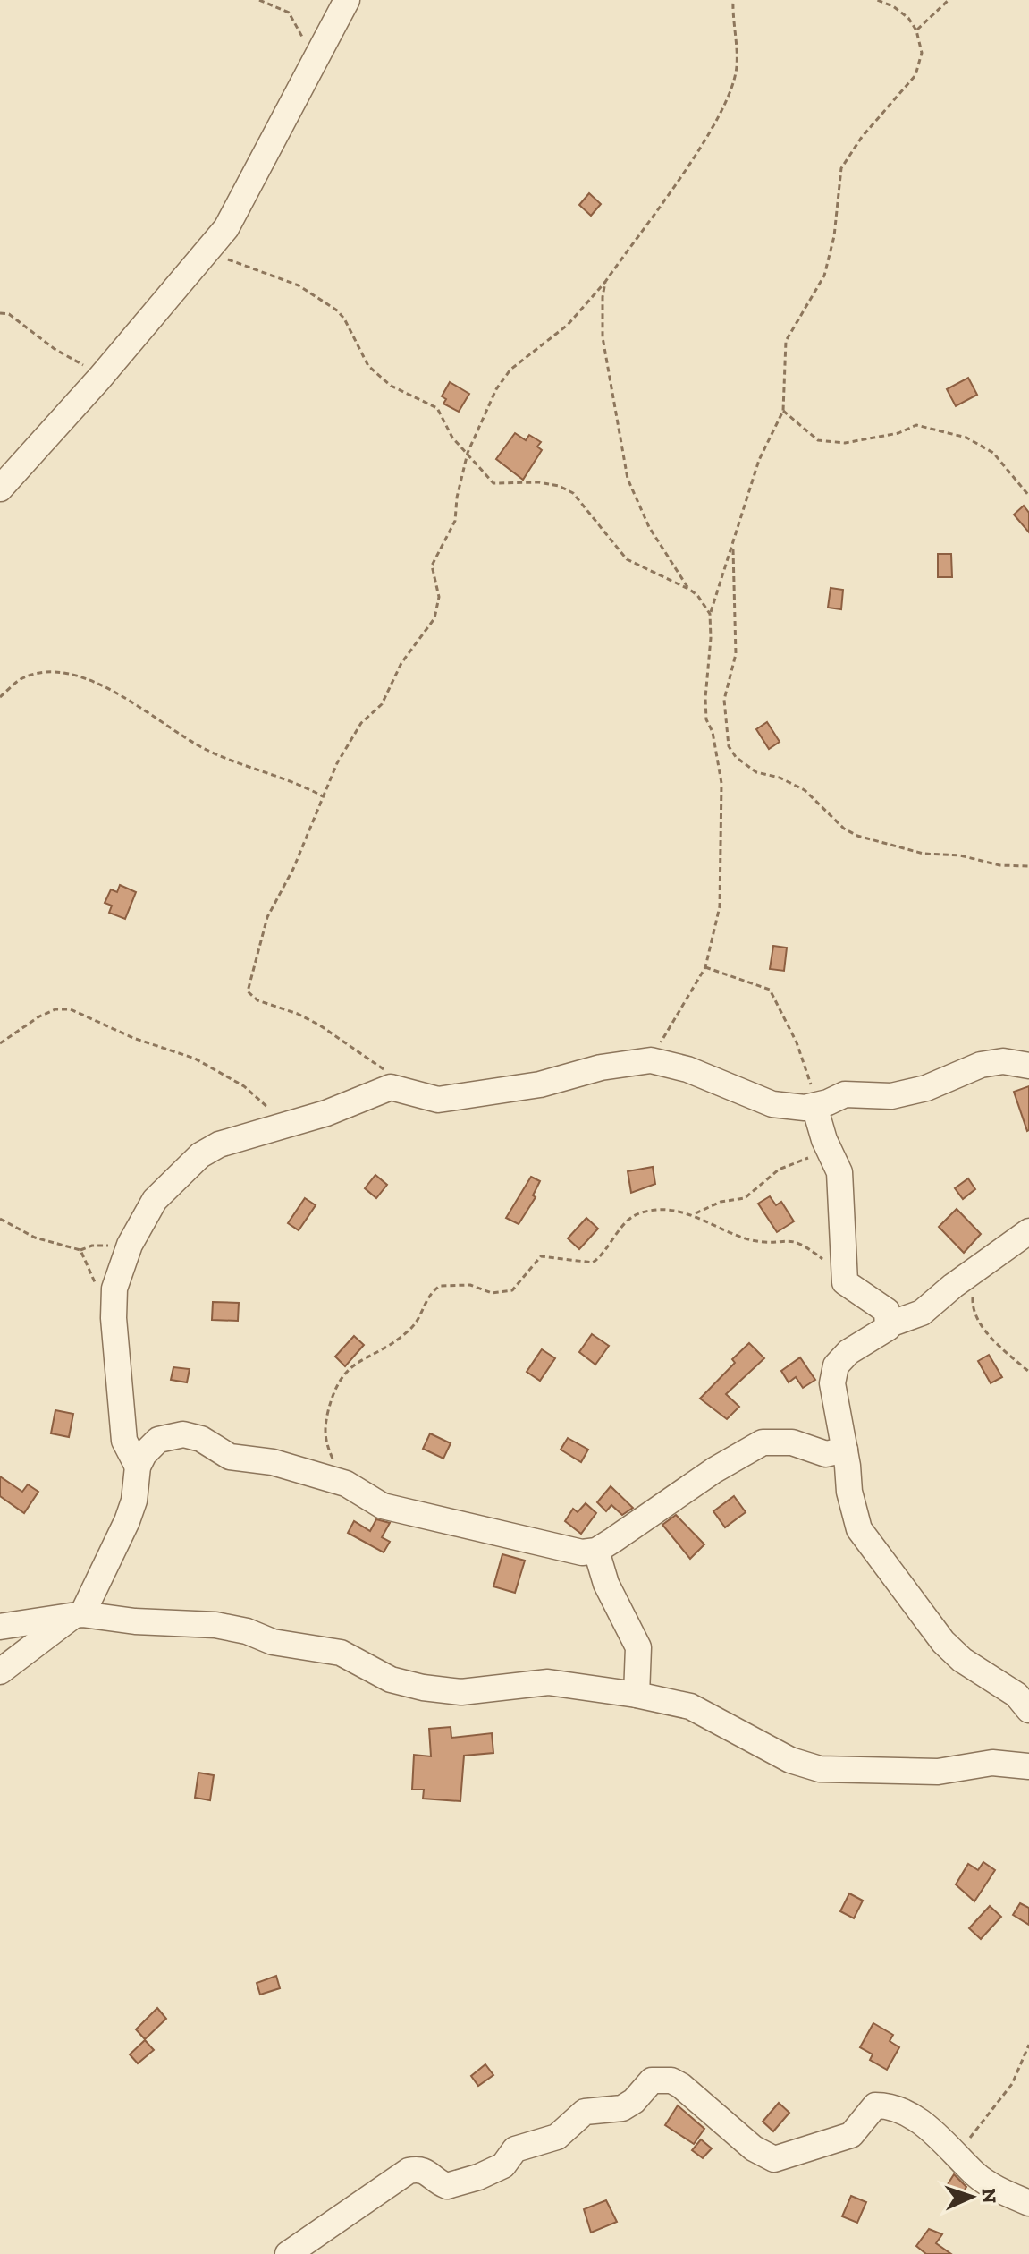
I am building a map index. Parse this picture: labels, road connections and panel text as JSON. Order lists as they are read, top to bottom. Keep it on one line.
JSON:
{"north":"right"}
